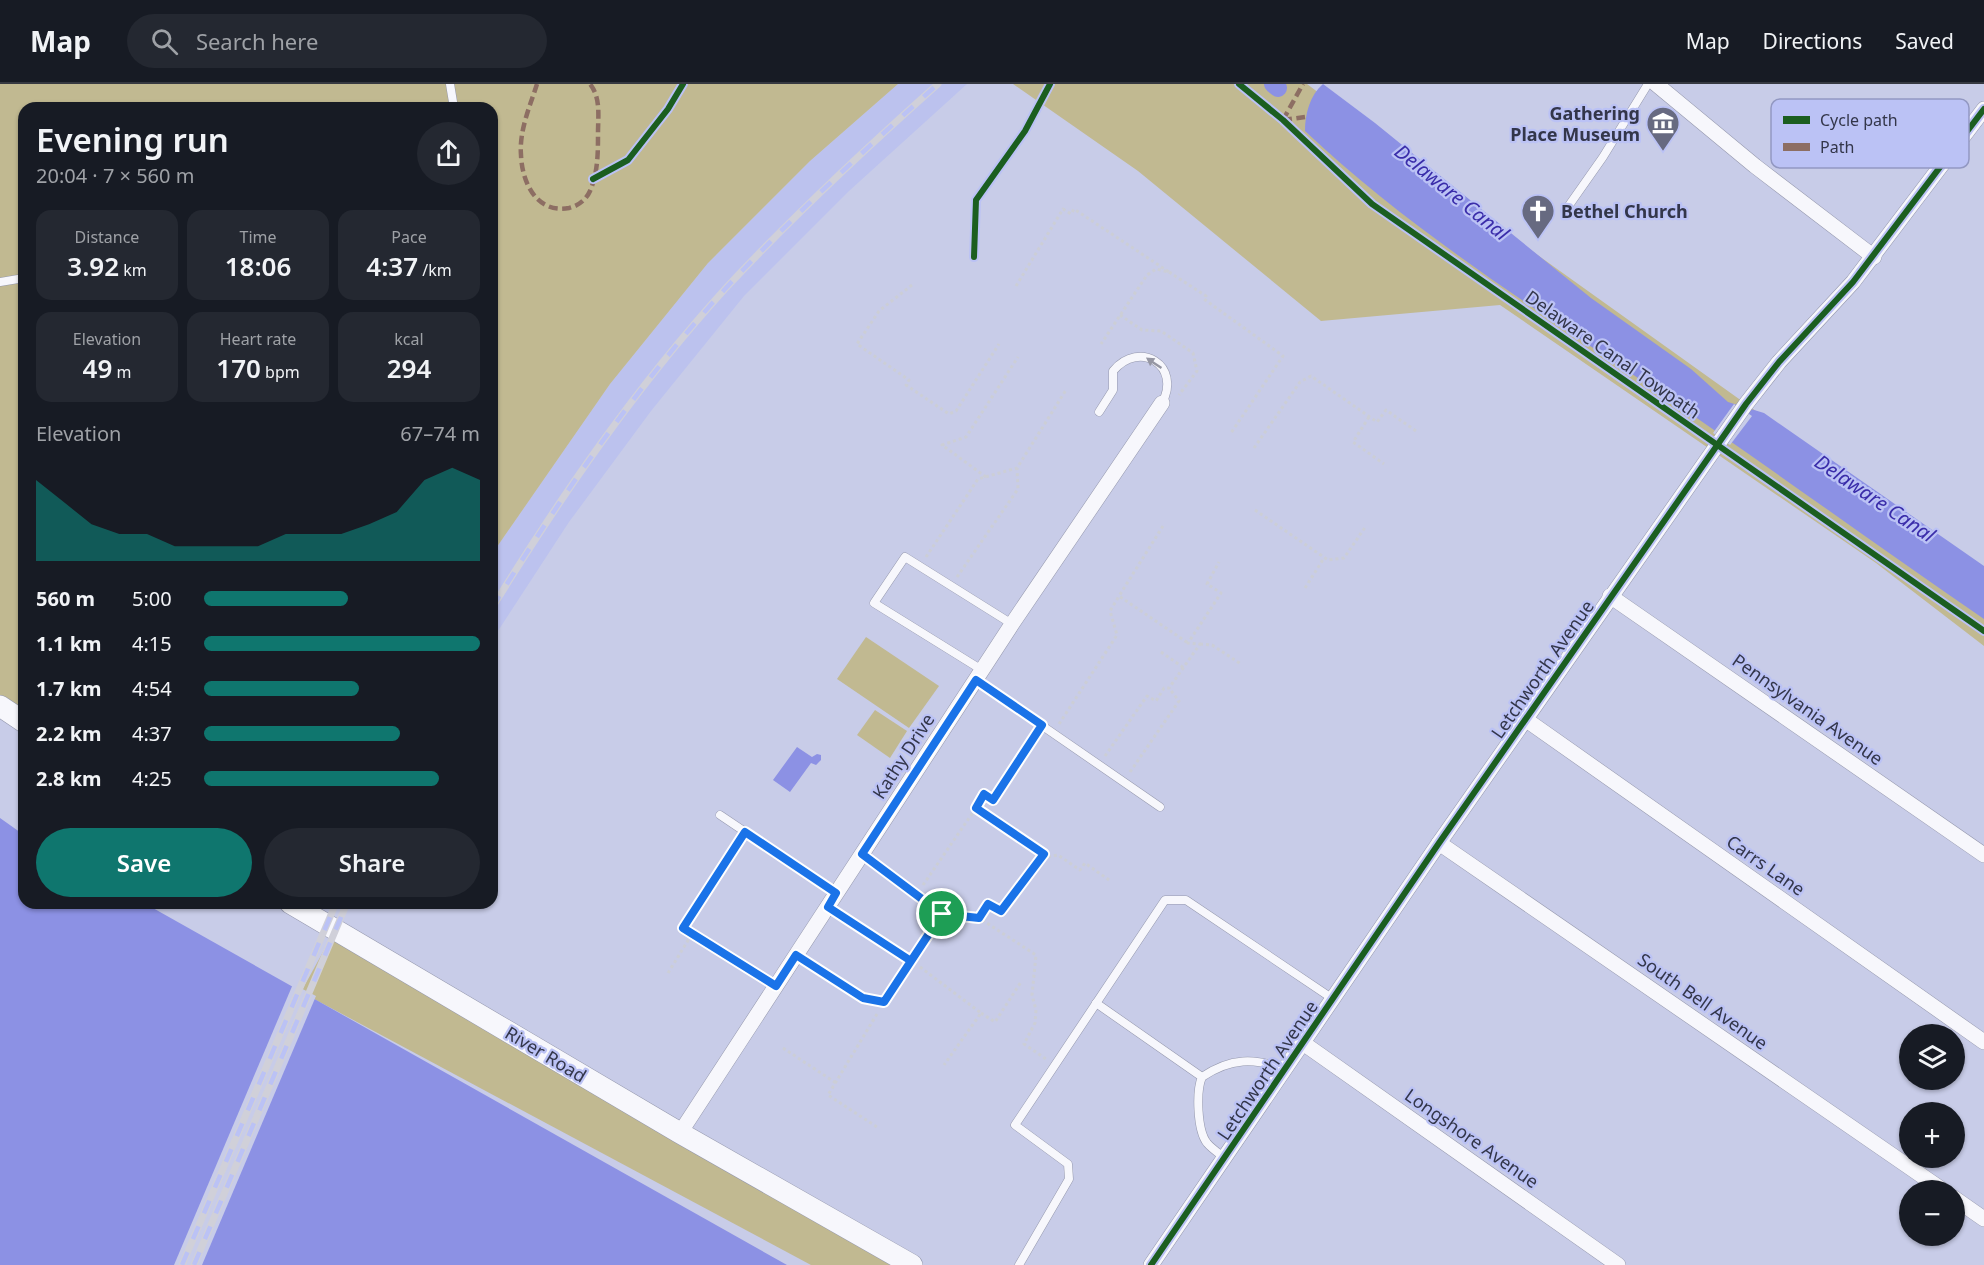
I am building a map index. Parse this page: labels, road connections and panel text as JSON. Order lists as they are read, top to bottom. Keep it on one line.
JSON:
{"streets":{"main road":["River Road"],"street":["Letchworth Avenue","Pennsylvania Avenue","Kathy Drive","Carrs Lane","South Bell Avenue","Longshore Avenue"],"cycle path":["Delaware Canal Towpath"]},"crossings":[["Letchworth Avenue","Pennsylvania Avenue"],["Letchworth Avenue","Carrs Lane"],["Letchworth Avenue","South Bell Avenue"],["Letchworth Avenue","Longshore Avenue"],["Kathy Drive","River Road"]],"water":["Delaware Canal"],"places":{"museum":["Gathering Place Museum"],"church":["Bethel Church"]},"legend":["Cycle path","Path"],"page":{"header":"Map","search":"Search here","nav":["Map","Directions","Saved"],"heading":["Evening run","20:04 · 7 × 560 m"],"stats":[["Distance","3.92 km"],["Time","18:06"],["Pace","4:37 /km"],["Elevation","49 m"],["Heart rate","170 bpm"],["kcal","294"]],"chart":["Elevation","67–74 m"],"list":[{"name":"560 m","note":"5:00"},{"name":"1.1 km","note":"4:15"},{"name":"1.7 km","note":"4:54"},{"name":"2.2 km","note":"4:37"},{"name":"2.8 km","note":"4:25"}],"buttons":["Save","Share"],"map_buttons":["+","−"]}}
